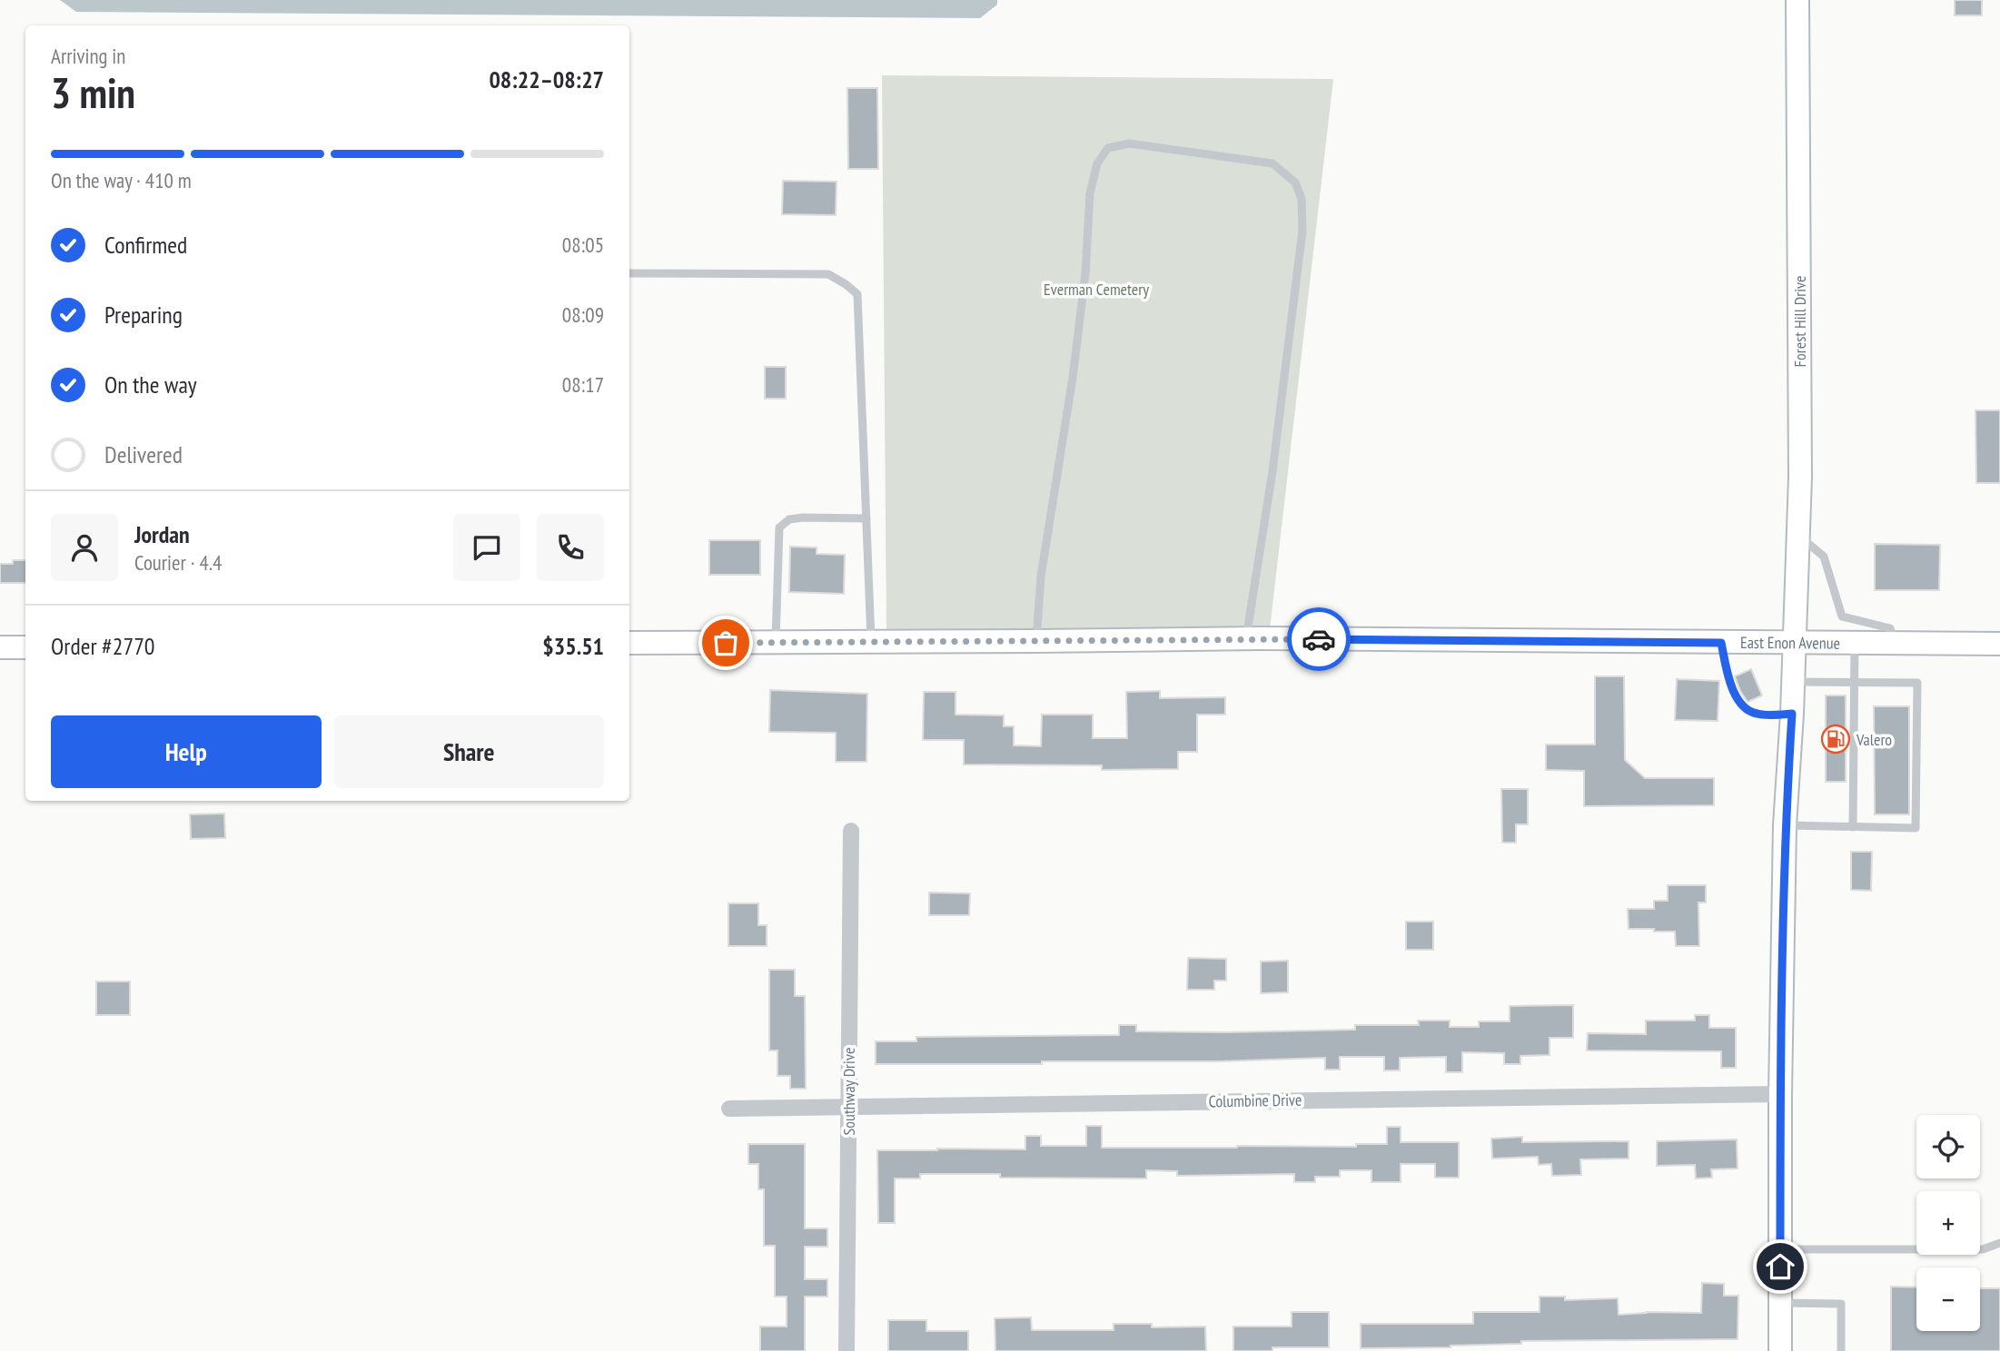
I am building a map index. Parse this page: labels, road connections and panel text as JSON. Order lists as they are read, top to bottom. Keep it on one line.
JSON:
{"streets":{"street":["Forest Hill Drive","East Enon Avenue","Southway Drive","Columbine Drive"]},"crossings":[["Forest Hill Drive","East Enon Avenue"],["Forest Hill Drive","Columbine Drive"],["Southway Drive","Columbine Drive"]],"parks":["Everman Cemetery"],"places":{"fuel station":["Valero"]},"page":{"heading":["3 min","Arriving in","08:22–08:27"],"panel":["Jordan","Courier · 4.4","Order #2770","$35.51"],"bar":"On the way · 410 m","list":[["Confirmed","08:05"],["Preparing","08:09"],["On the way","08:17"],"Delivered"],"buttons":["Help","Share"],"map_buttons":["+","−"]}}
